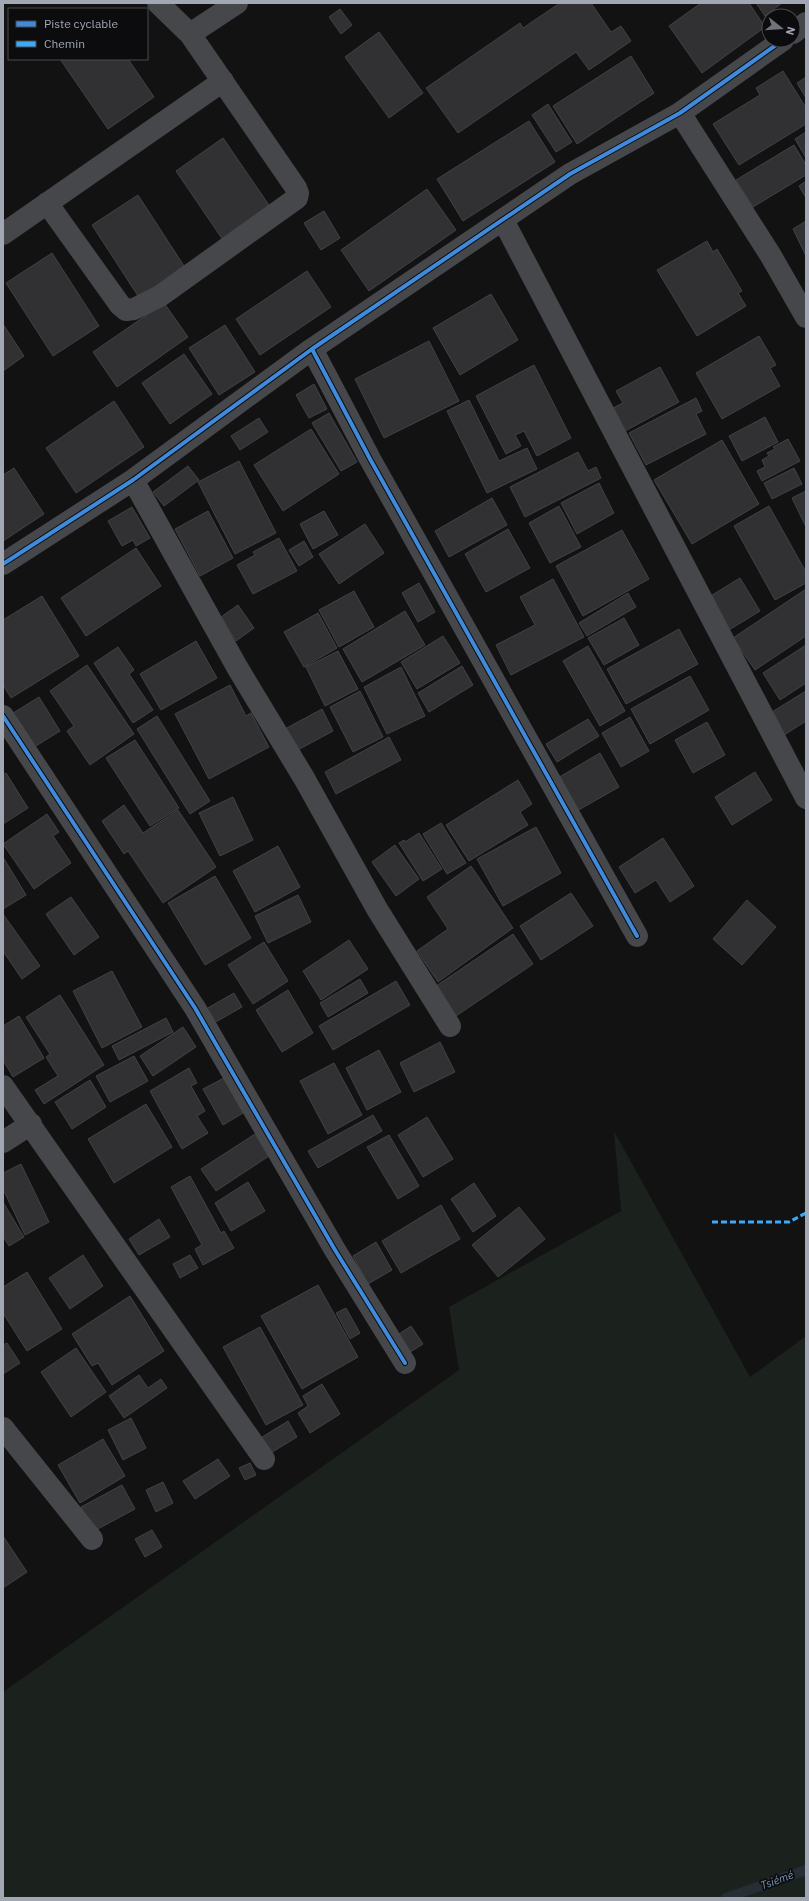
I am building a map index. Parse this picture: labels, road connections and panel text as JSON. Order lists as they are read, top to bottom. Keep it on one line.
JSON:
{"water":["Tsiémé"],"legend":["Piste cyclable","Chemin"],"north":"right"}
